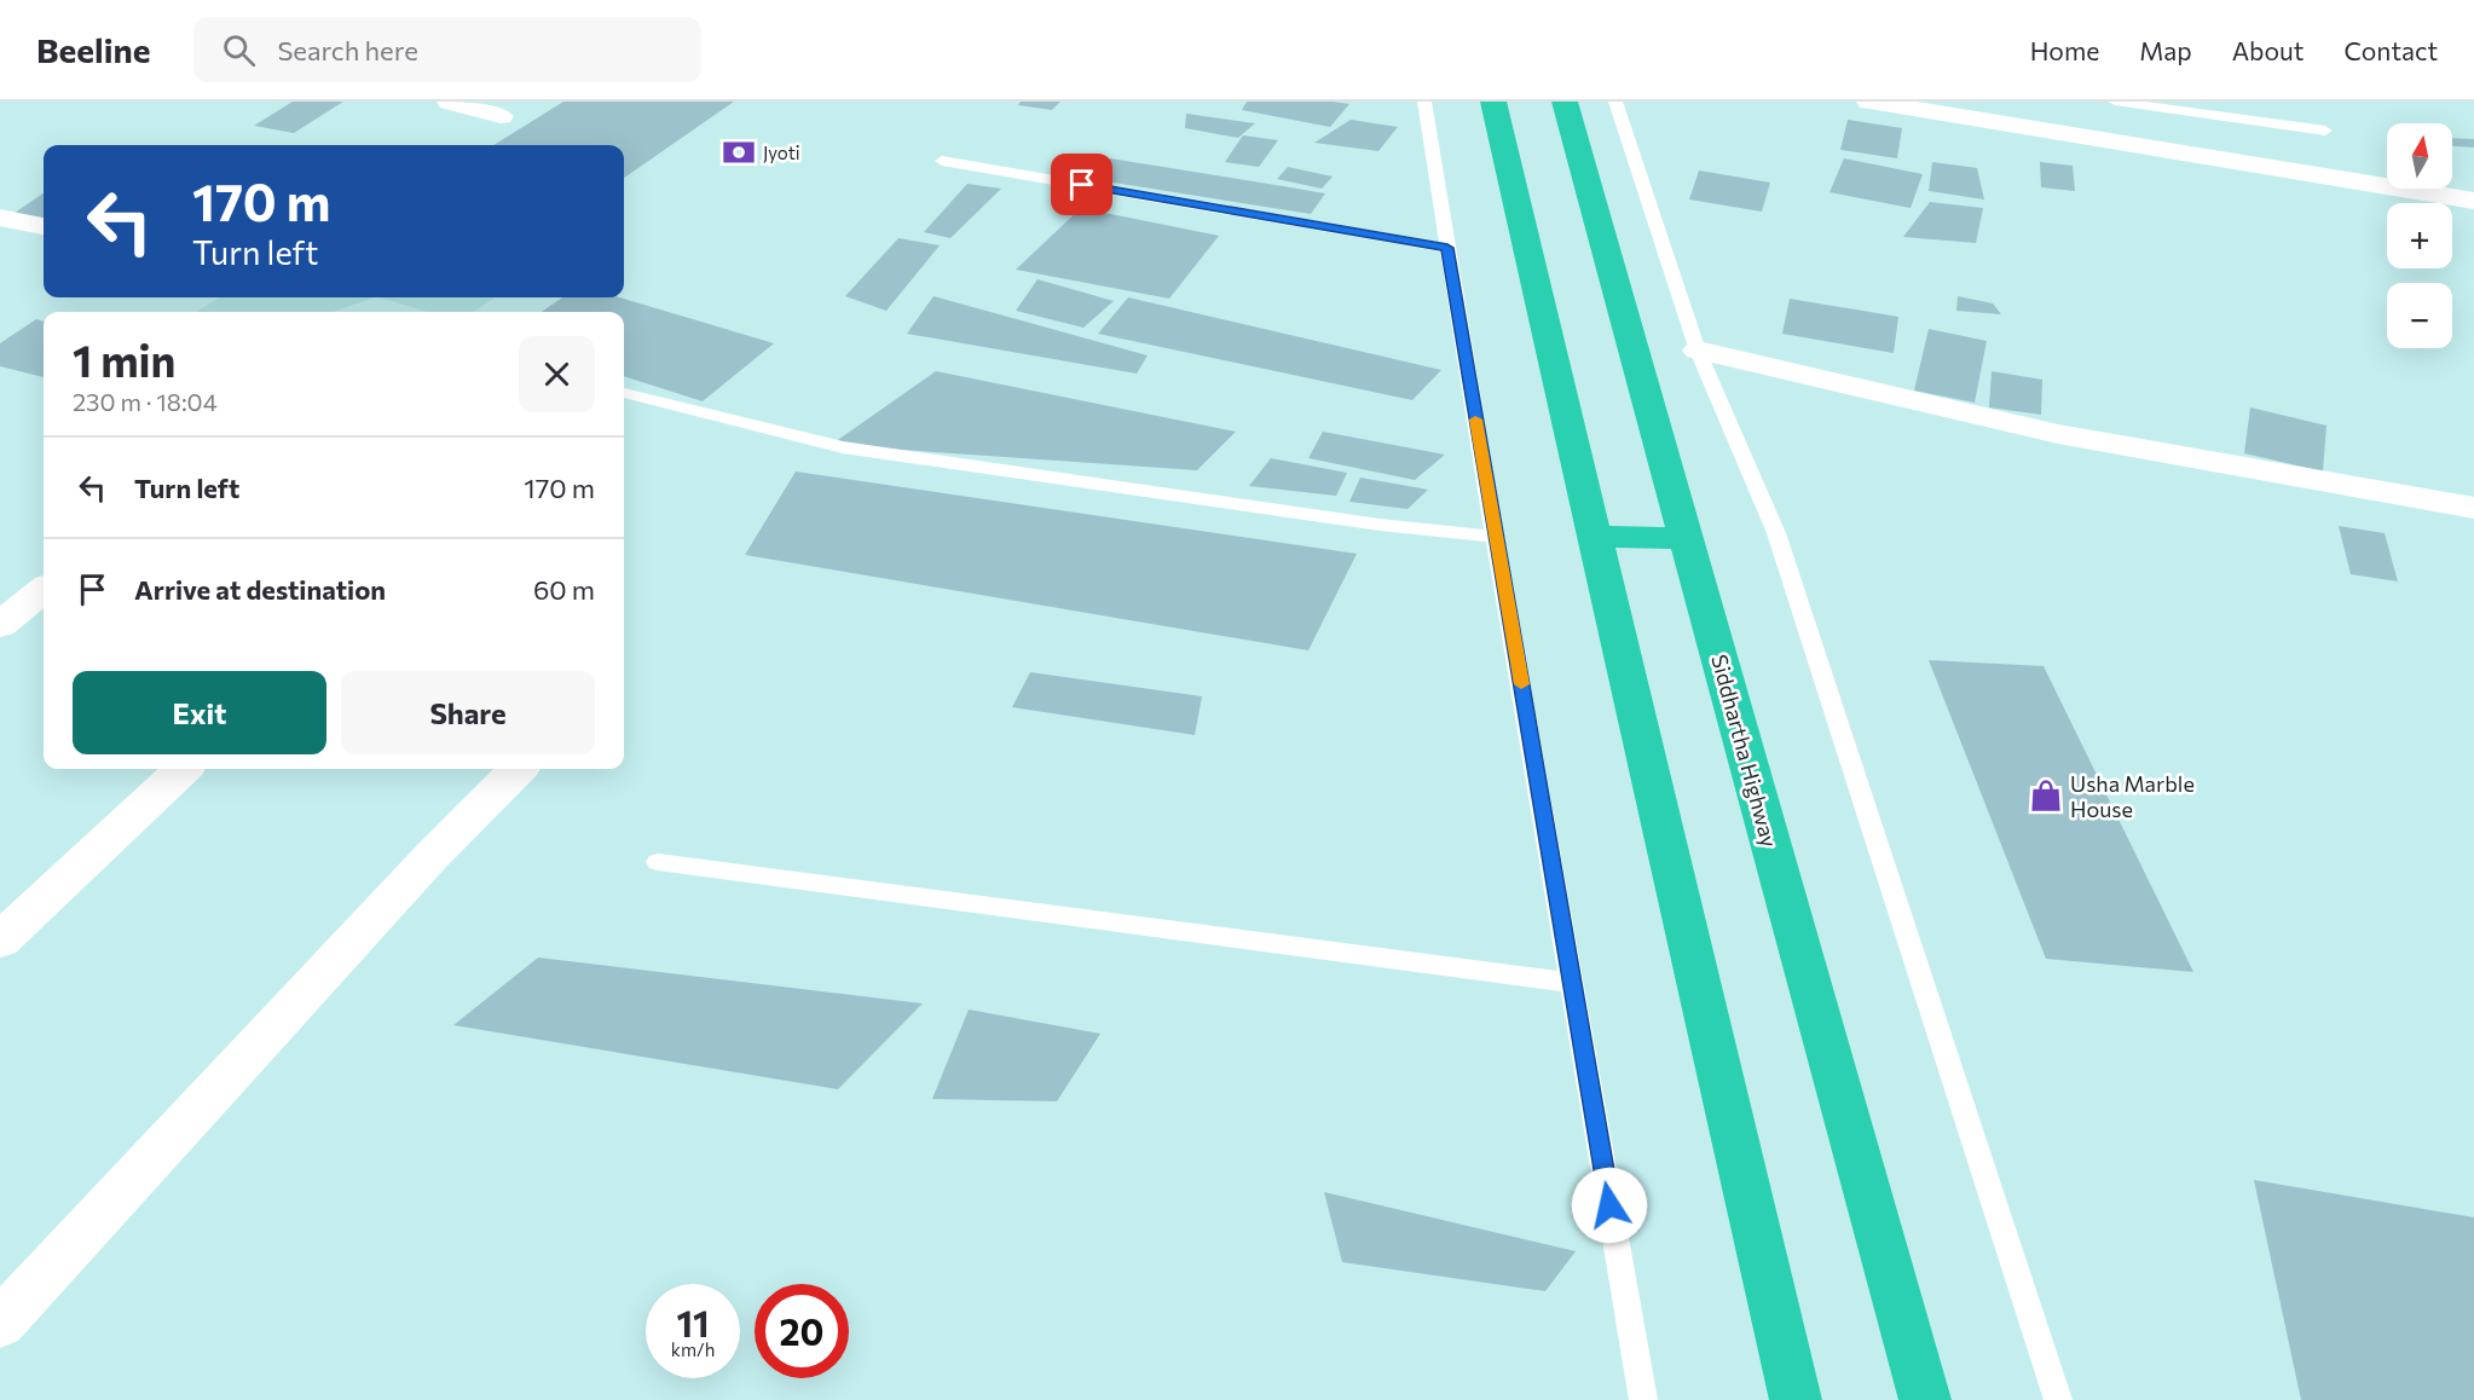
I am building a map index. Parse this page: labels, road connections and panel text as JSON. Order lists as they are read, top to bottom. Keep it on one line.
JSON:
{"streets":{"highway":["Siddhartha Highway"]},"places":{"bank":["Jyoti"],"shop":["Usha Marble House"]},"north":"top","page":{"header":"Beeline","search":"Search here","nav":["Home","Map","About","Contact"],"map_buttons":["+","−"],"turn":["170 m","Turn left"],"heading":["1 min","230 m · 18:04"],"list":[{"name":"Turn left","value":"170 m"},{"name":"Arrive at destination","value":"60 m"}],"buttons":["Exit","Share"],"speed":"11 km/h","limit":"20"}}
